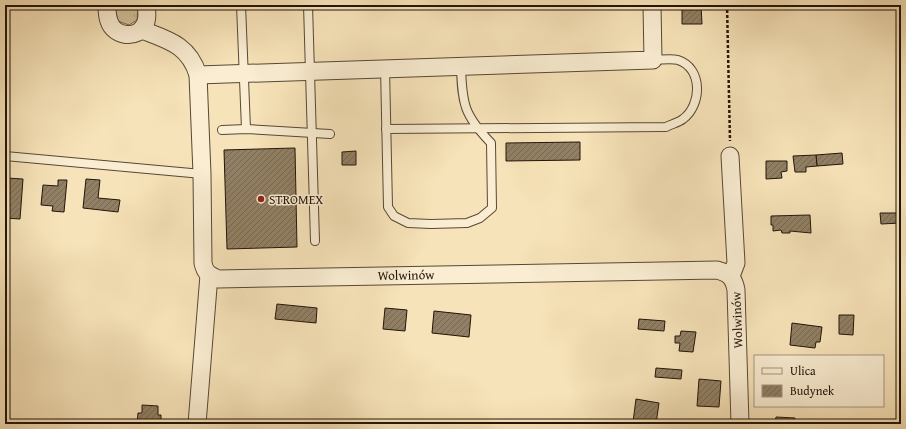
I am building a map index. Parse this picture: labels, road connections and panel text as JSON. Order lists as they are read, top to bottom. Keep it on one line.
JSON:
{"streets":{"street":["Wolwinów"]},"places":["STROMEX"],"legend":["Ulica","Budynek"]}
